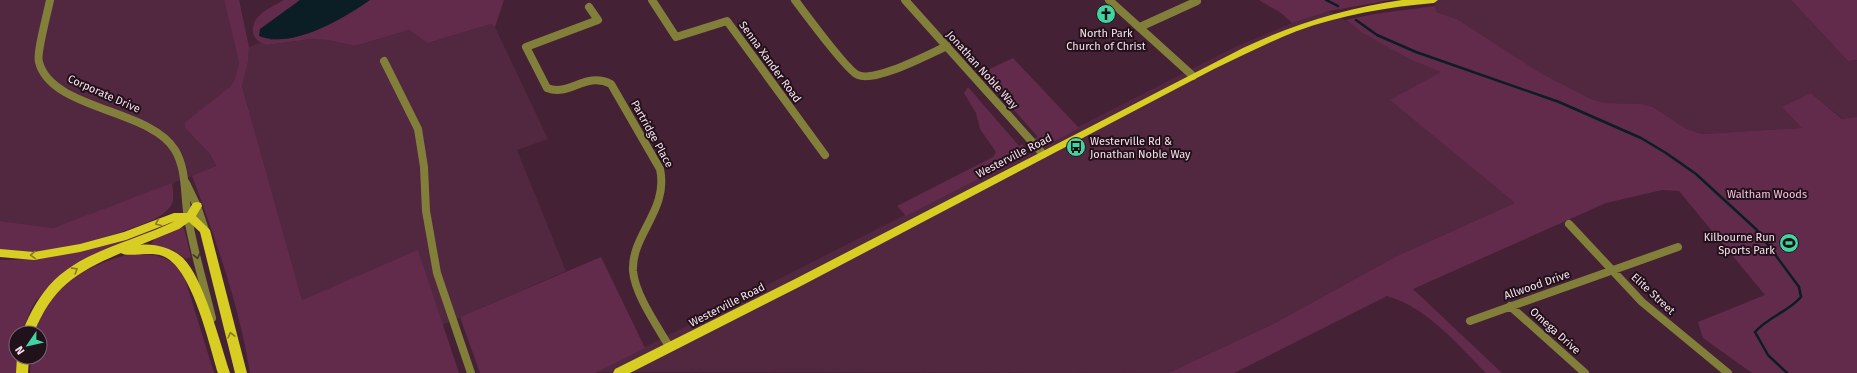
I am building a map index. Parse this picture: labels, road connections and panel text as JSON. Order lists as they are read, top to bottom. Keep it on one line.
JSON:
{"streets":{"main road":["Corporate Drive","Westerville Road"],"street":["Senna Xander Road","Jonathan Noble Way","Partridge Place","Allwood Drive","Elite Street","Omega Drive"]},"crossings":[["Jonathan Noble Way","Westerville Road"],["Partridge Place","Westerville Road"],["Allwood Drive","Elite Street"],["Allwood Drive","Omega Drive"]],"parks":["Waltham Woods"],"places":{"church":["North Park Church of Christ"],"bus stop":["Westerville Rd & Jonathan Noble Way"],"sports":["Kilbourne Run Sports Park"]},"north":"bottom left"}
